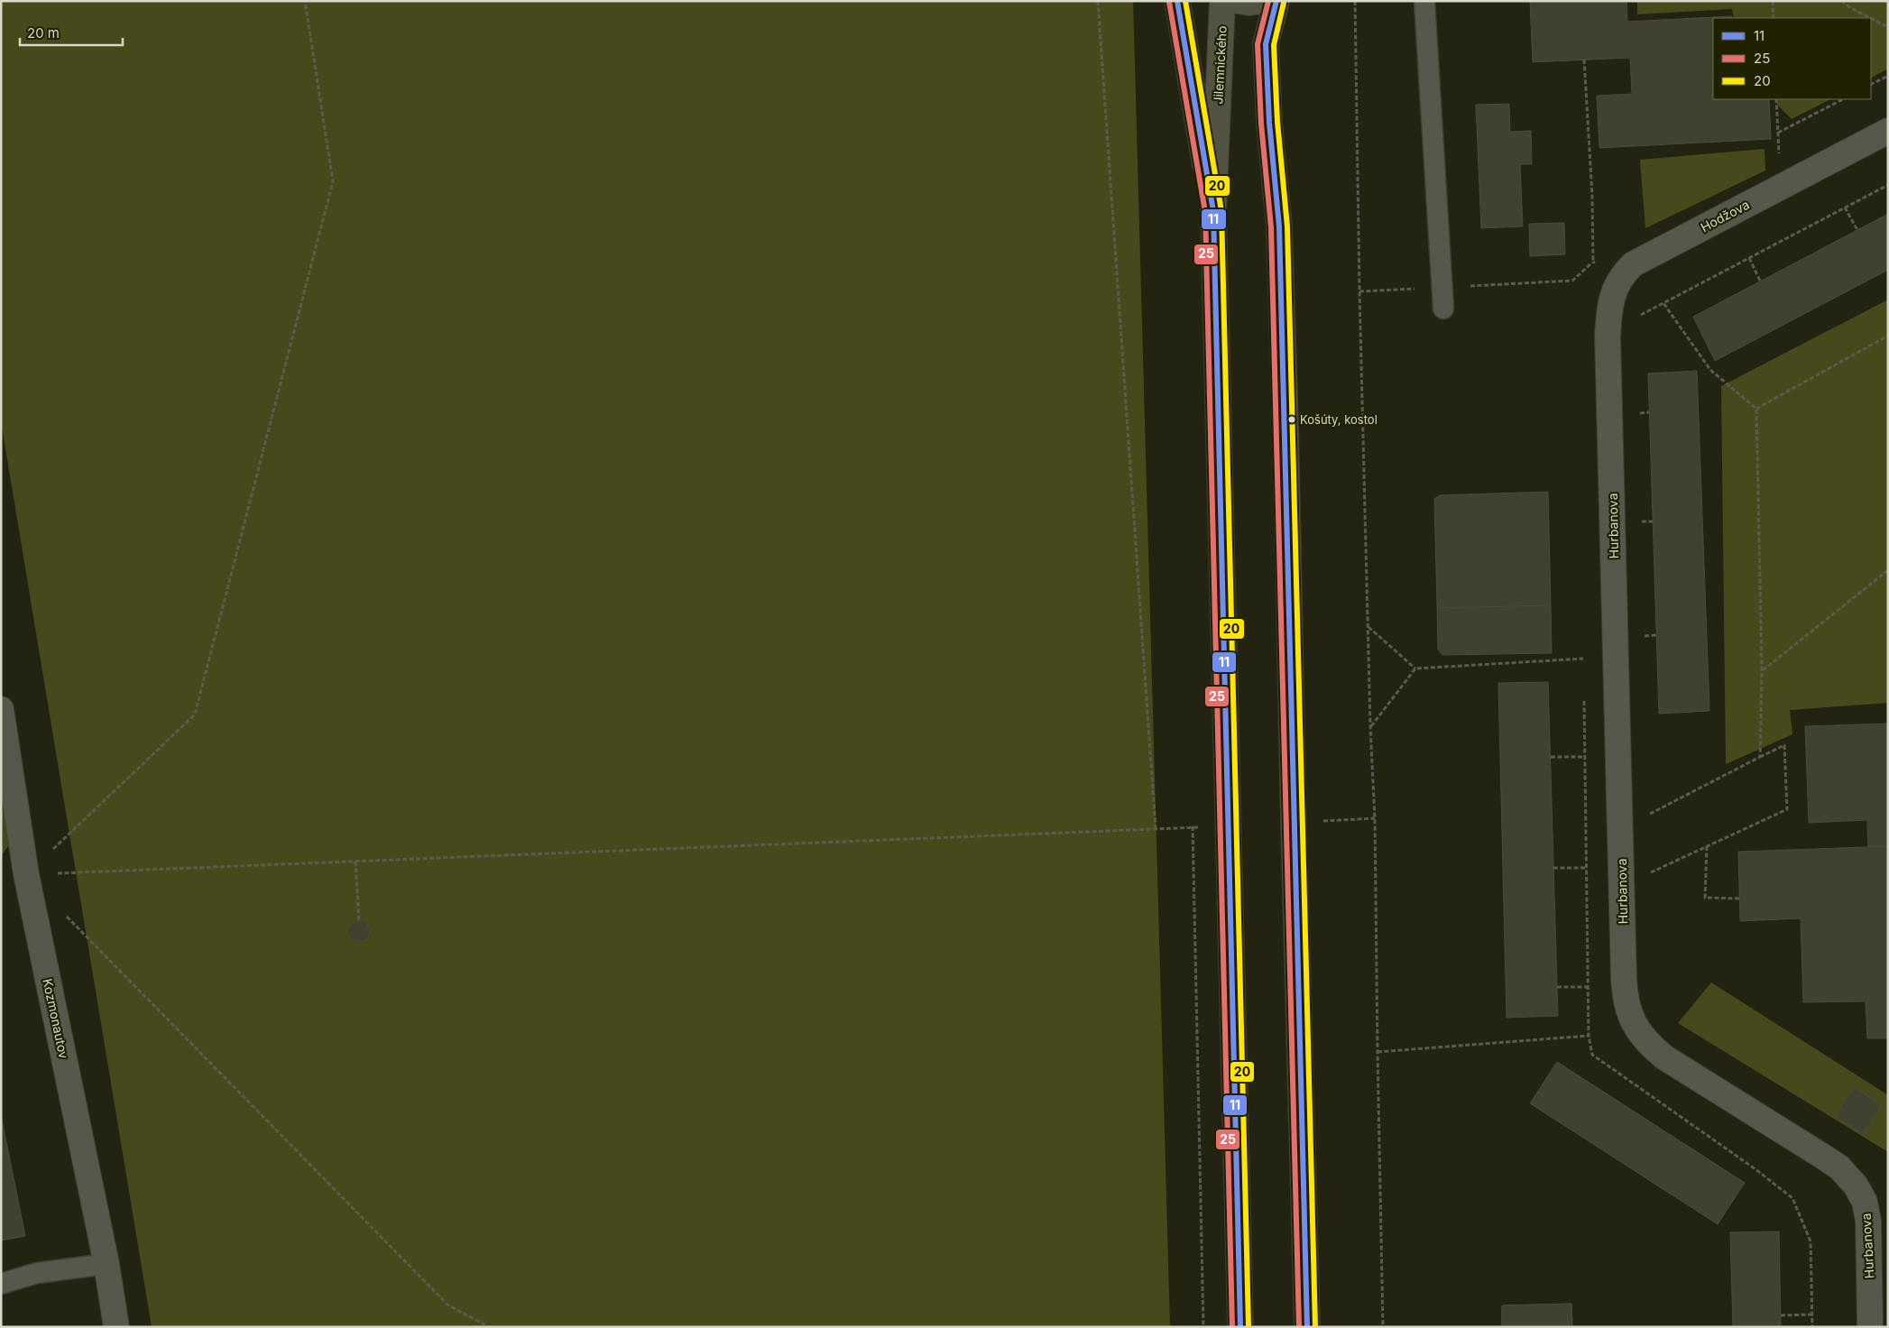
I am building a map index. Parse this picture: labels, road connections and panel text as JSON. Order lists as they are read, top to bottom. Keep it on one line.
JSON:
{"streets":{"main road":["Jilemnického"],"street":["Hodžova","Hurbanova","Kozmonautov"]},"crossings":[["Hodžova","Hurbanova"]],"places":["Košúty, kostol"],"lines":["transit line 11","transit line 25","transit line 20"],"legend":["11","25","20"],"scale_bar":"20 m"}
